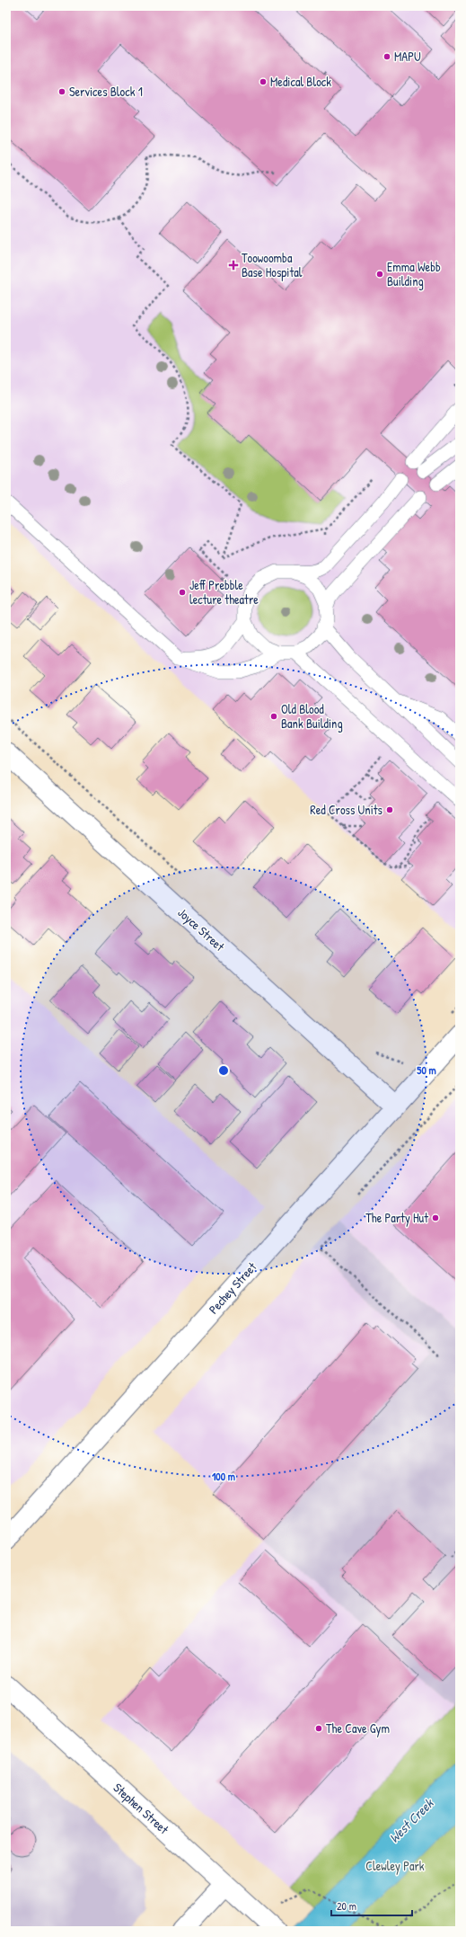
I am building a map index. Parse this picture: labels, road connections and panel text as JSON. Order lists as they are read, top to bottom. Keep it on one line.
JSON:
{"streets":{"street":["Joyce Street","Pechey Street","Stephen Street"]},"crossings":[["Joyce Street","Pechey Street"]],"water":["West Creek"],"parks":["Clewley Park"],"places":{"other":["MAPU","Medical Block","Services Block 1","Emma Webb Building","Jeff Prebble lecture theatre","Old Blood Bank Building","Red Cross Units","The Party Hut","The Cave Gym"],"health":["Toowoomba Base Hospital"]},"scale_bar":"20 m","rings":["50 m","100 m"]}
